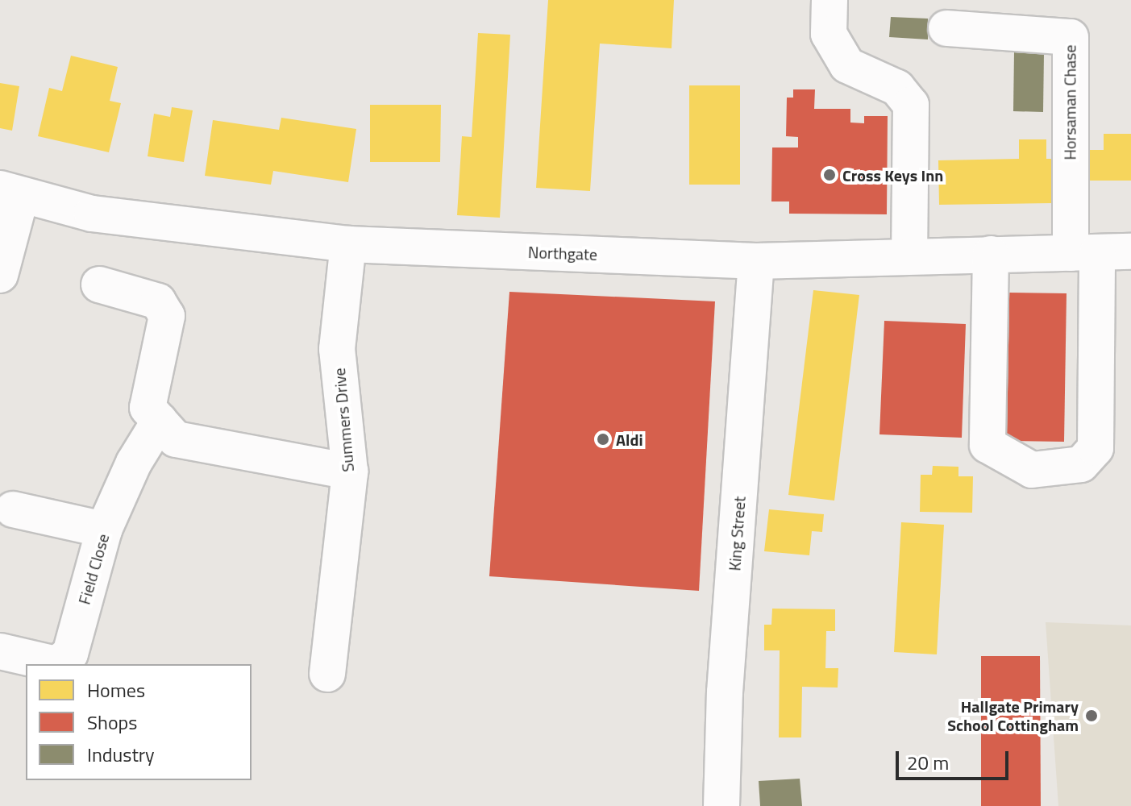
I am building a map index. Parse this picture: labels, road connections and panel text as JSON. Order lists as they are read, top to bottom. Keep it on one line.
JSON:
{"streets":{"street":["Horsaman Chase","Northgate","Summers Drive","King Street","Field Close"]},"crossings":[["Horsaman Chase","Northgate"],["Northgate","Summers Drive"],["Northgate","King Street"]],"places":["Cross Keys Inn","Aldi","Hallgate Primary School Cottingham"],"legend":["Homes","Shops","Industry"],"scale_bar":"20 m"}
